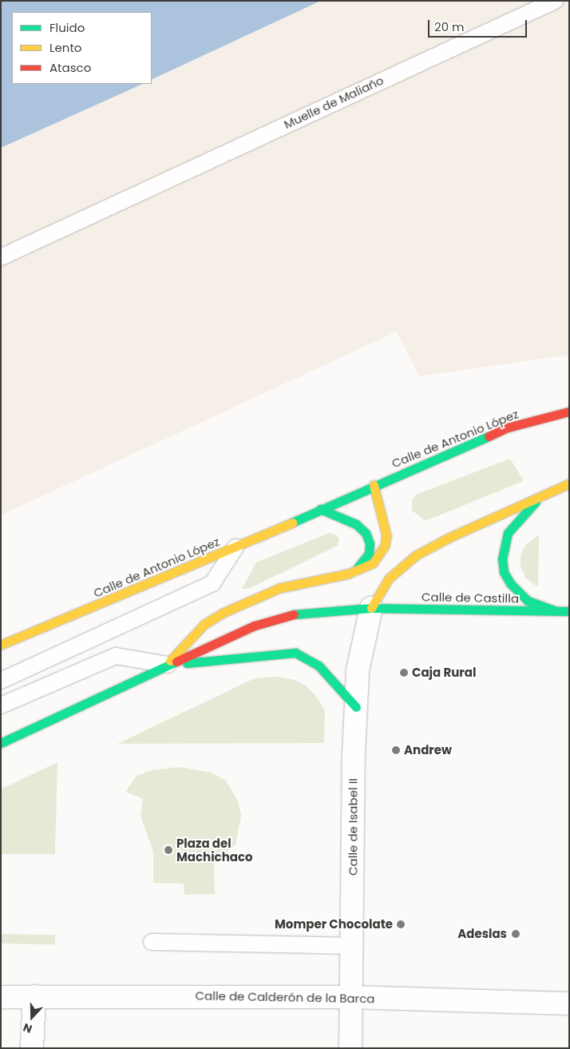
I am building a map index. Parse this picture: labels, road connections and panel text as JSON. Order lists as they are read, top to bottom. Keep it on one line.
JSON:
{"streets":{"main road":["Calle de Antonio López","Calle de Castilla"],"street":["Calle de Isabel II","Calle de Calderón de la Barca"],"lane":["Muelle de Maliaño"]},"crossings":[["Calle de Castilla","Calle de Isabel II"],["Calle de Isabel II","Calle de Calderón de la Barca"]],"places":["Caja Rural","Andrew","Plaza del Machichaco","Momper Chocolate","Adeslas"],"legend":["Fluido","Lento","Atasco"],"scale_bar":"20 m","north":"bottom"}
